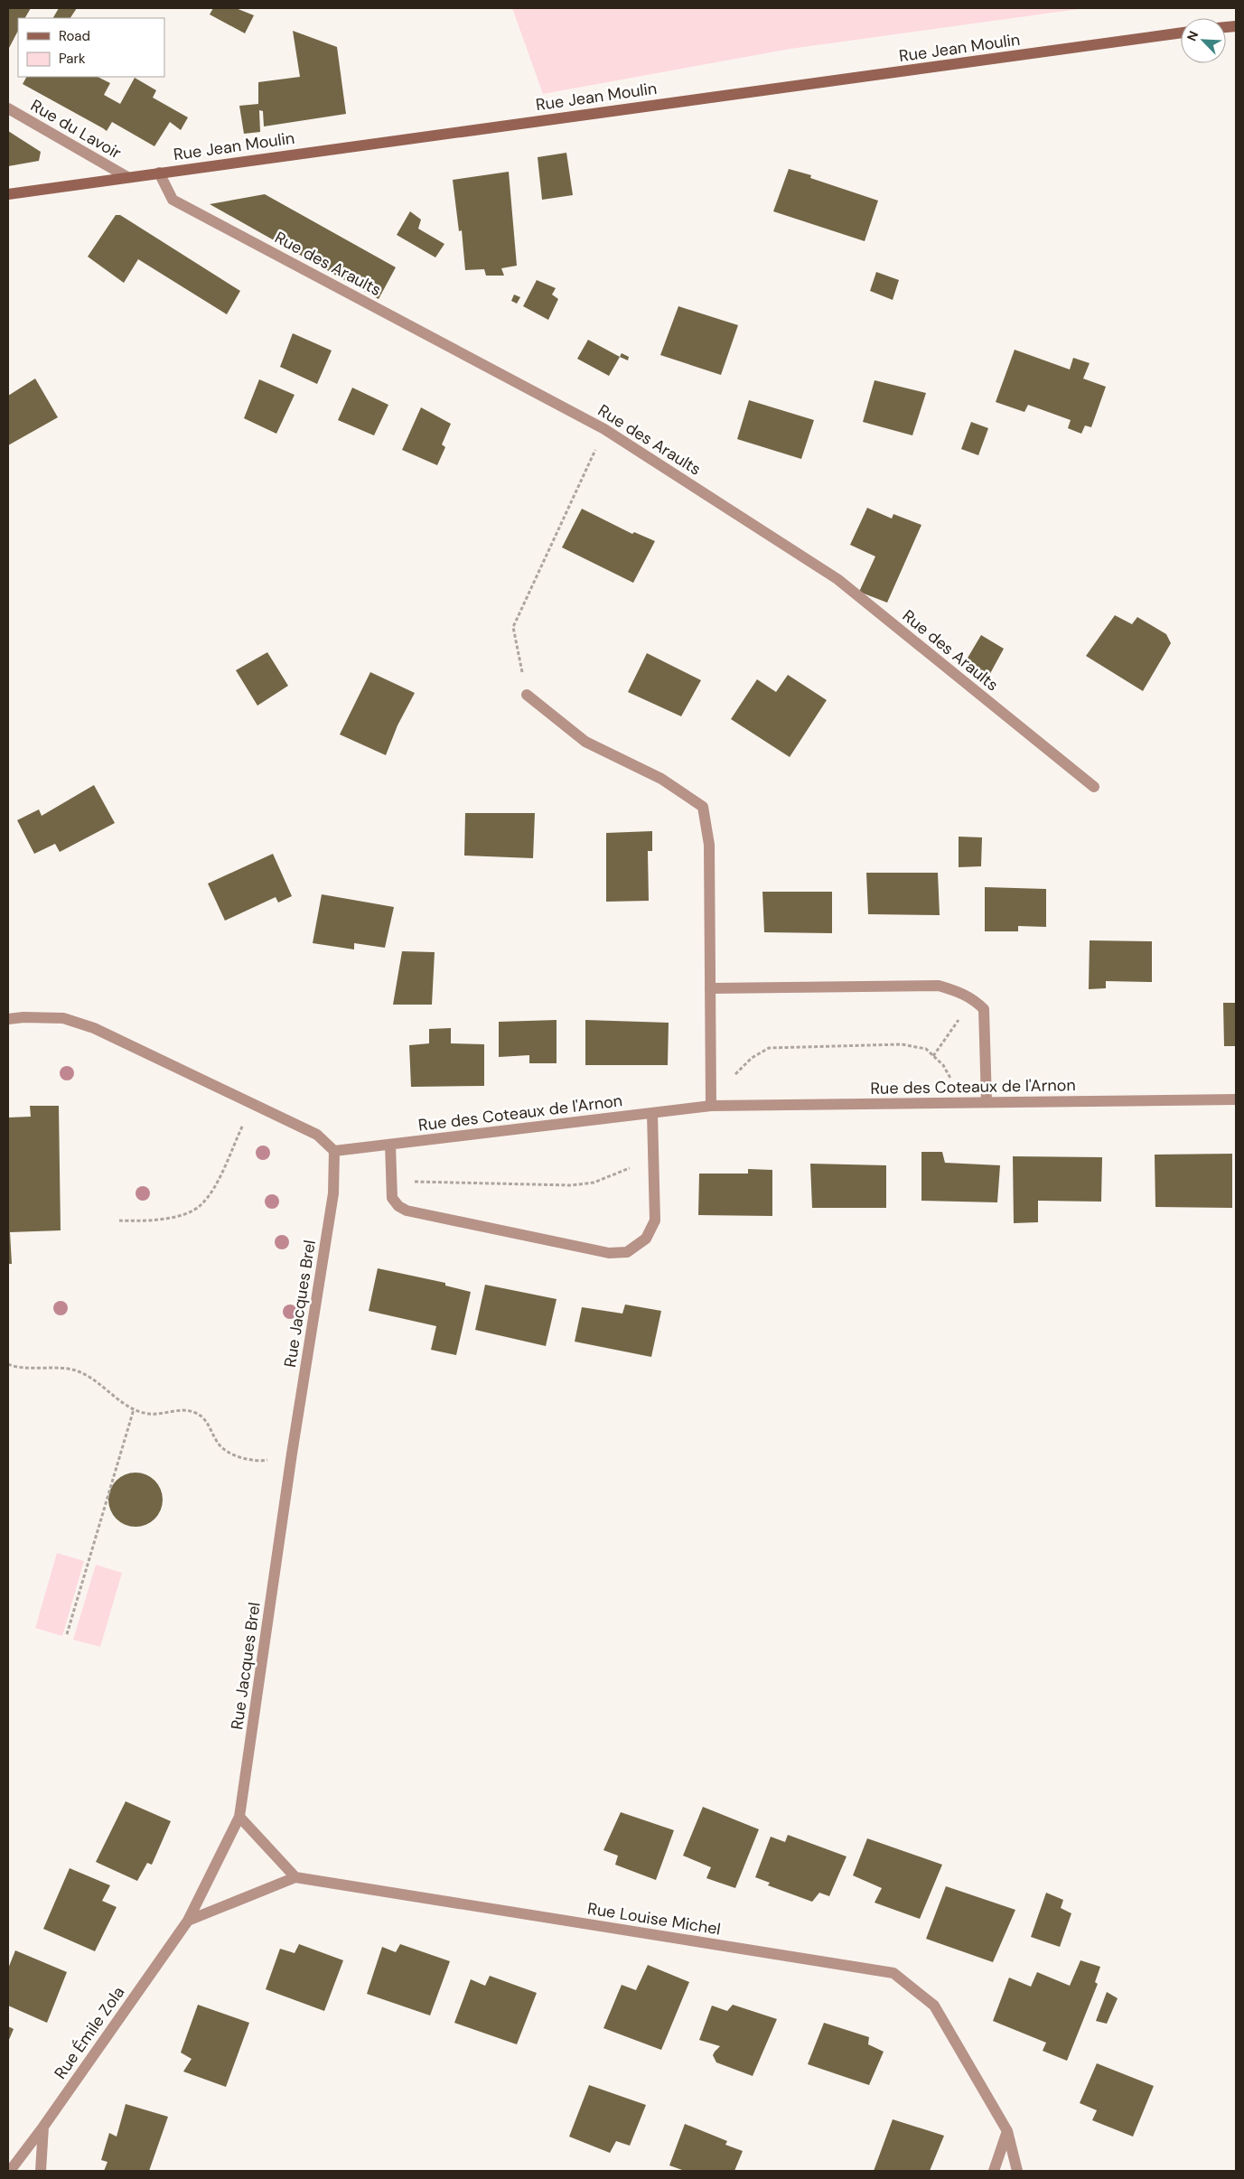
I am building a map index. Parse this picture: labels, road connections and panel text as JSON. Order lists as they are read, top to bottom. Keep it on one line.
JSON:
{"streets":{"main road":["Rue Jean Moulin"],"street":["Rue du Lavoir","Rue des Araults","Rue des Coteaux de l'Arnon","Rue Jacques Brel","Rue Louise Michel","Rue Émile Zola"]},"crossings":[["Rue Jean Moulin","Rue du Lavoir"],["Rue Jean Moulin","Rue des Araults"],["Rue des Coteaux de l'Arnon","Rue Jacques Brel"],["Rue Jacques Brel","Rue Émile Zola"]],"legend":["Road","Park"],"north":"top left"}
